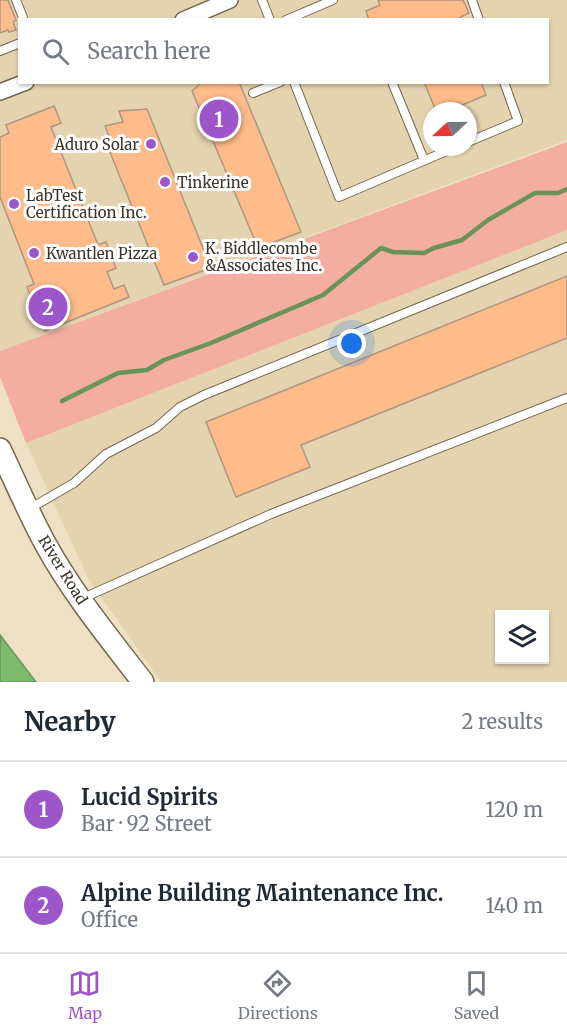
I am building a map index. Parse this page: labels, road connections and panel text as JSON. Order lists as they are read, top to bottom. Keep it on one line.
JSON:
{"streets":{"main road":["River Road"]},"places":["Aduro Solar","Tinkerine","LabTest Certification Inc.","Kwantlen Pizza","K. Biddlecombe &Associates Inc."],"north":"left","page":{"search":"Search here","pins":["1","2"],"heading":["Nearby","2 results"],"list":[{"mark":"1","name":"Lucid Spirits","note":"Bar · 92 Street","value":"120 m"},{"mark":"2","name":"Alpine Building Maintenance Inc.","note":"Office","value":"140 m"}],"nav":["Map","Directions","Saved"]}}
